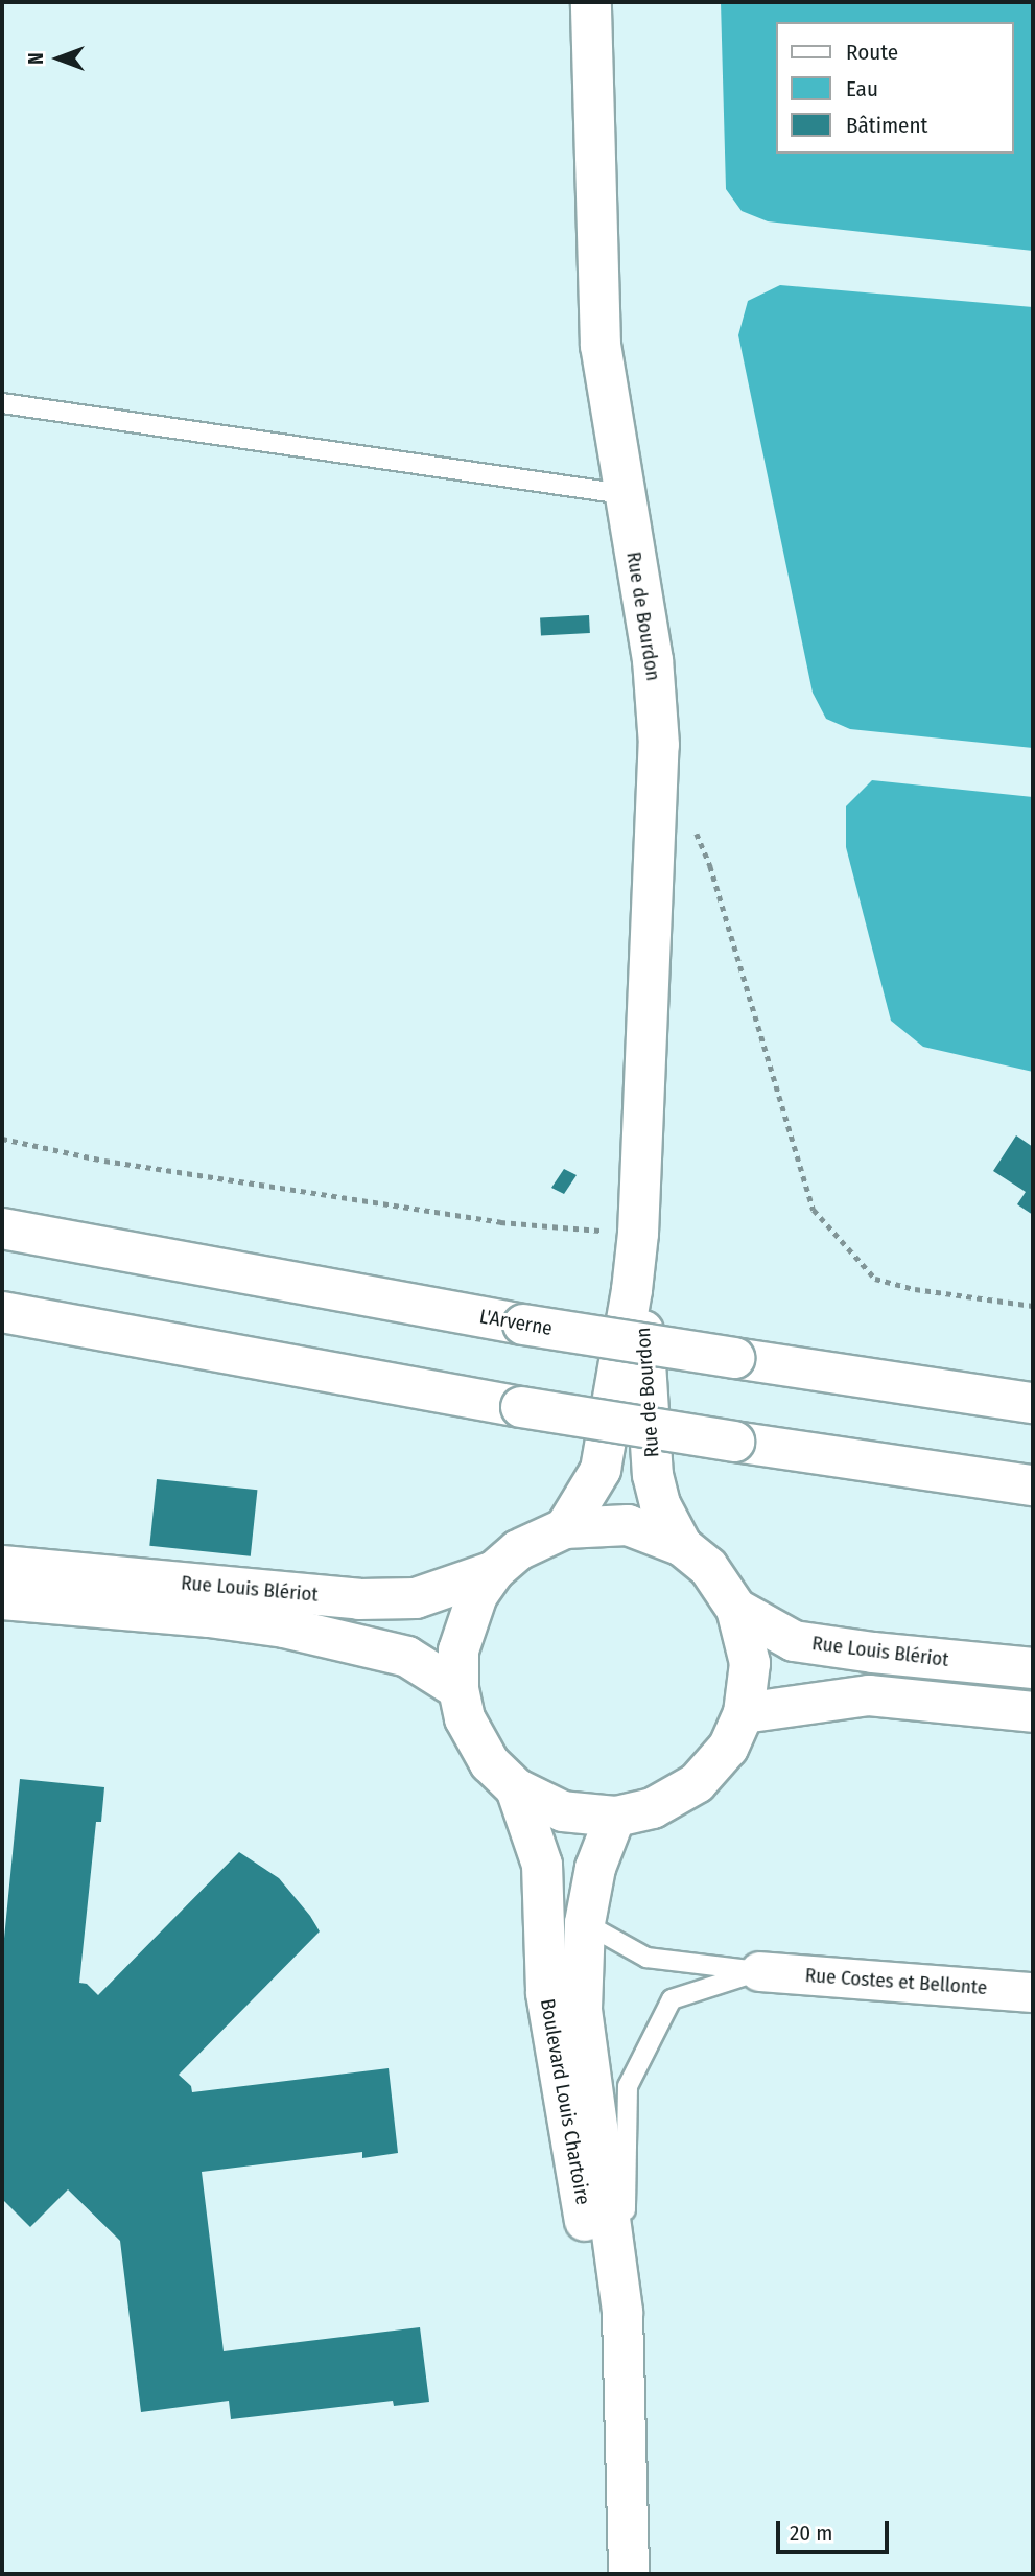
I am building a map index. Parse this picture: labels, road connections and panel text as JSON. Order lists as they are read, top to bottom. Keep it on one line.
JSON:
{"streets":{"main road":["Rue de Bourdon","L'Arverne","Rue Louis Blériot","Boulevard Louis Chartoire"],"street":["Rue Costes et Bellonte"]},"legend":["Route","Eau","Bâtiment"],"scale_bar":"20 m","north":"left"}
